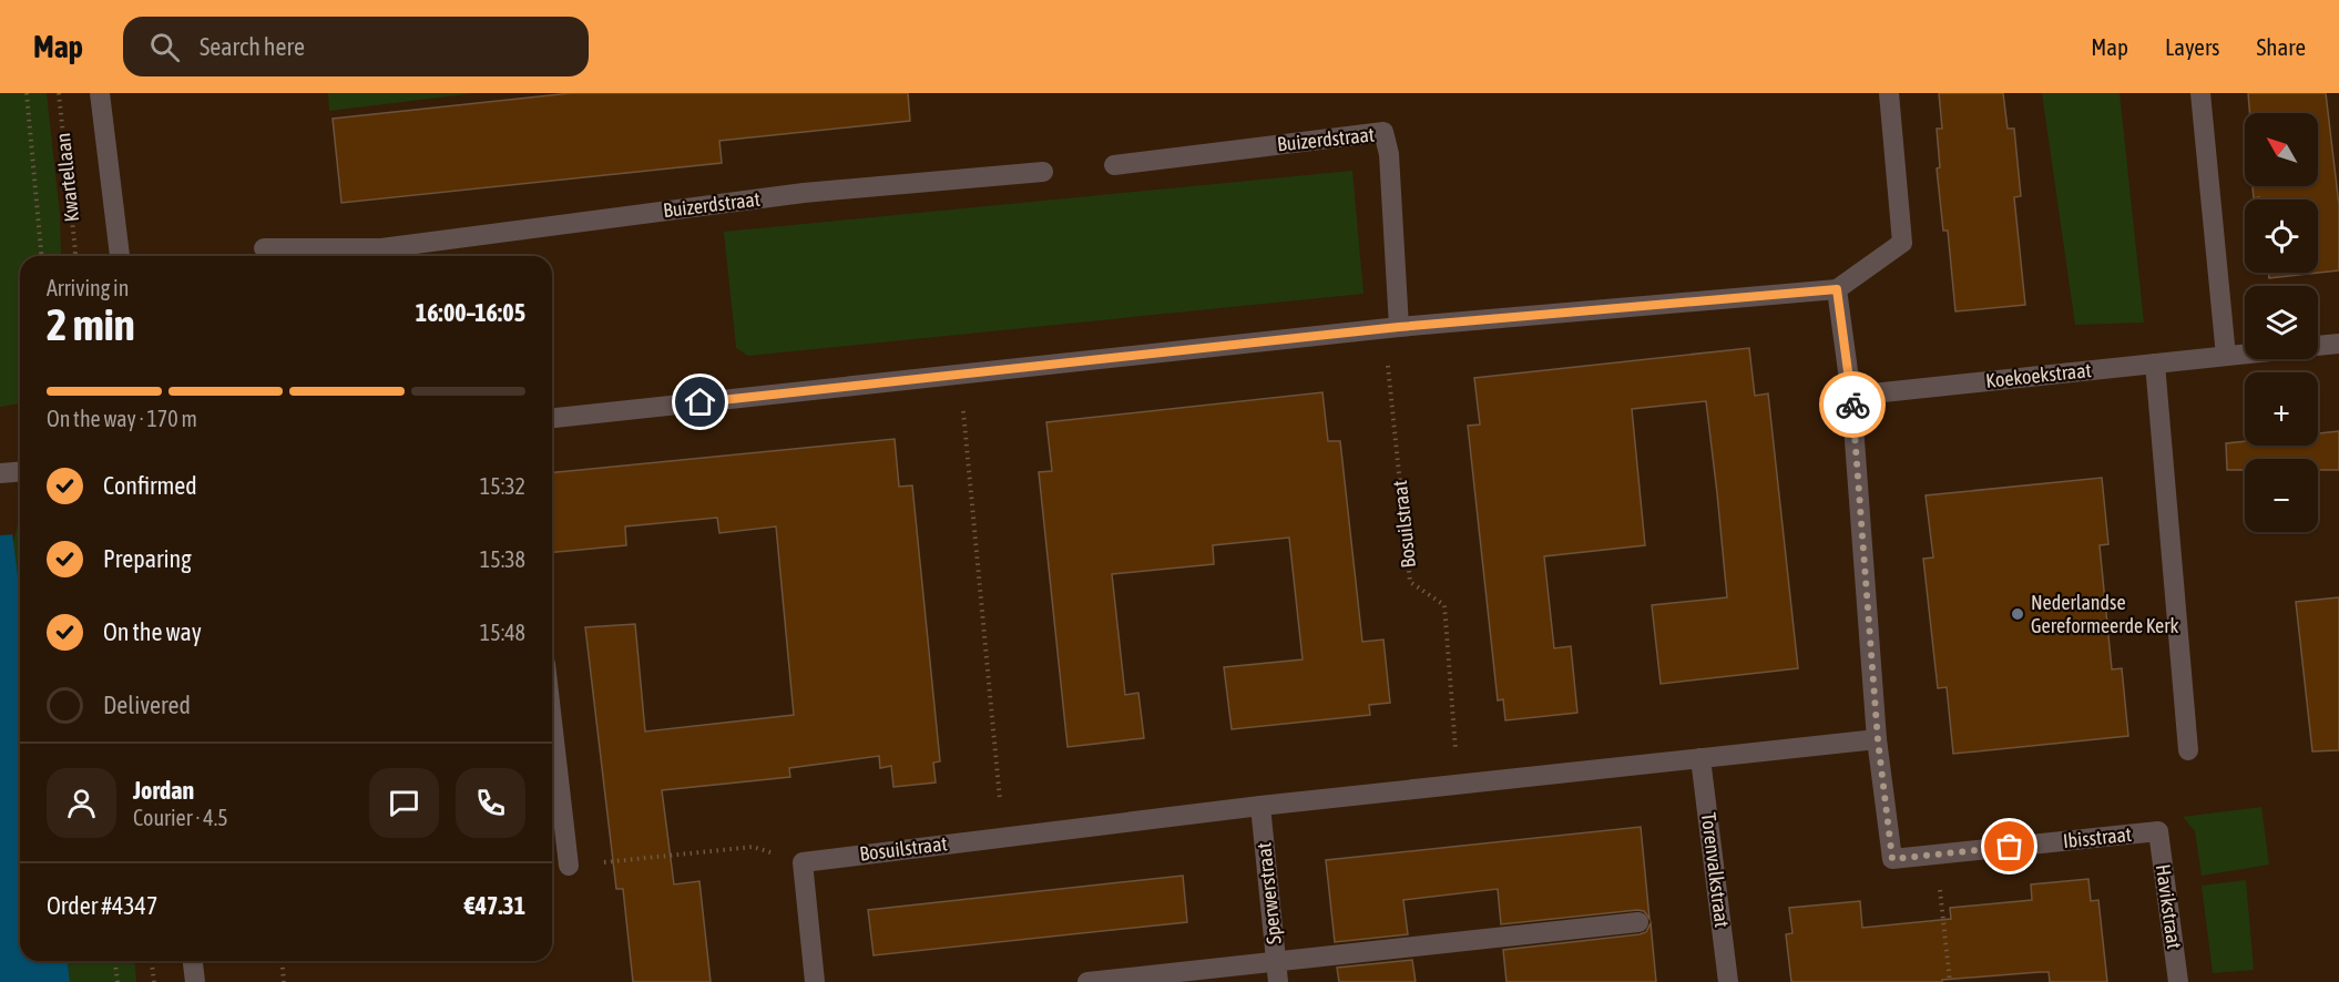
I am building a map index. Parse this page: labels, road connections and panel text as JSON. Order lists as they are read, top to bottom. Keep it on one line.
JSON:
{"streets":{"street":["Buizerdstraat","Kwartellaan","Koekoekstraat","Bosuilstraat","Ibisstraat","Torenvalkstraat","Sperwerstraat","Havikstraat"]},"crossings":[["Buizerdstraat","Bosuilstraat"],["Koekoekstraat","Ibisstraat"],["Bosuilstraat","Ibisstraat"],["Bosuilstraat","Torenvalkstraat"],["Bosuilstraat","Sperwerstraat"],["Ibisstraat","Havikstraat"]],"places":["Nederlandse Gereformeerde Kerk"],"north":"top left","page":{"header":"Map","search":"Search here","nav":["Map","Layers","Share"],"map_buttons":["+","−"],"heading":["2 min","Arriving in","16:00–16:05"],"panel":["Jordan","Courier · 4.5","Order #4347","€47.31"],"bar":"On the way · 170 m","list":[["Confirmed","15:32"],["Preparing","15:38"],["On the way","15:48"],"Delivered"]}}
